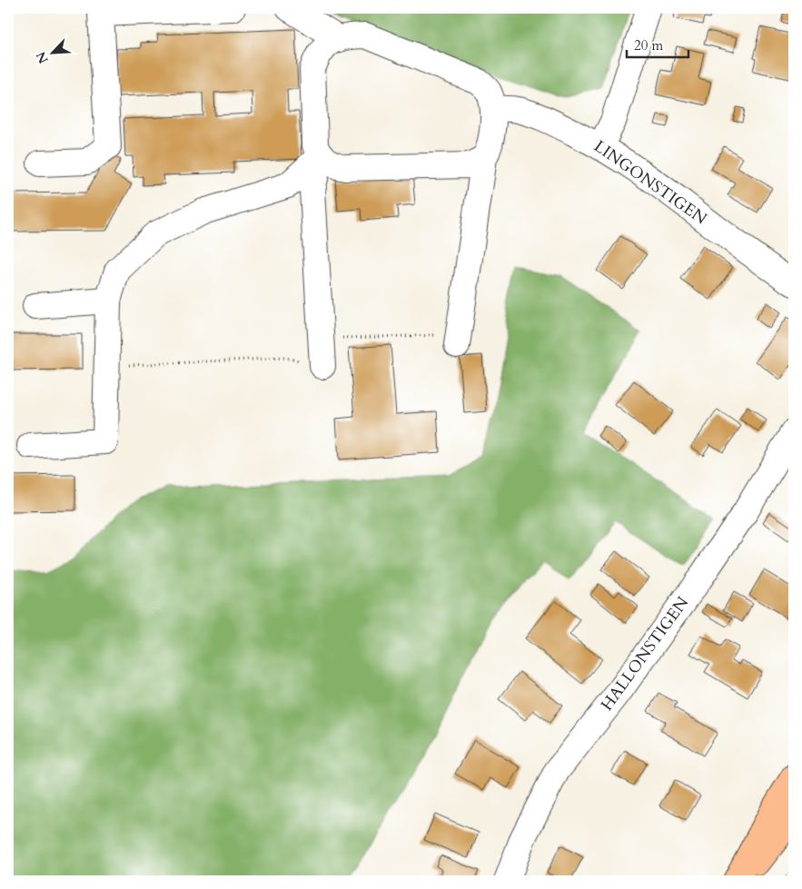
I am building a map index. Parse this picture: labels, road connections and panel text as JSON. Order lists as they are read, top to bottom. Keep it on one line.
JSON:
{"streets":{"street":["LINGONSTIGEN","HALLONSTIGEN"]},"scale_bar":"20 m","north":"bottom left"}
